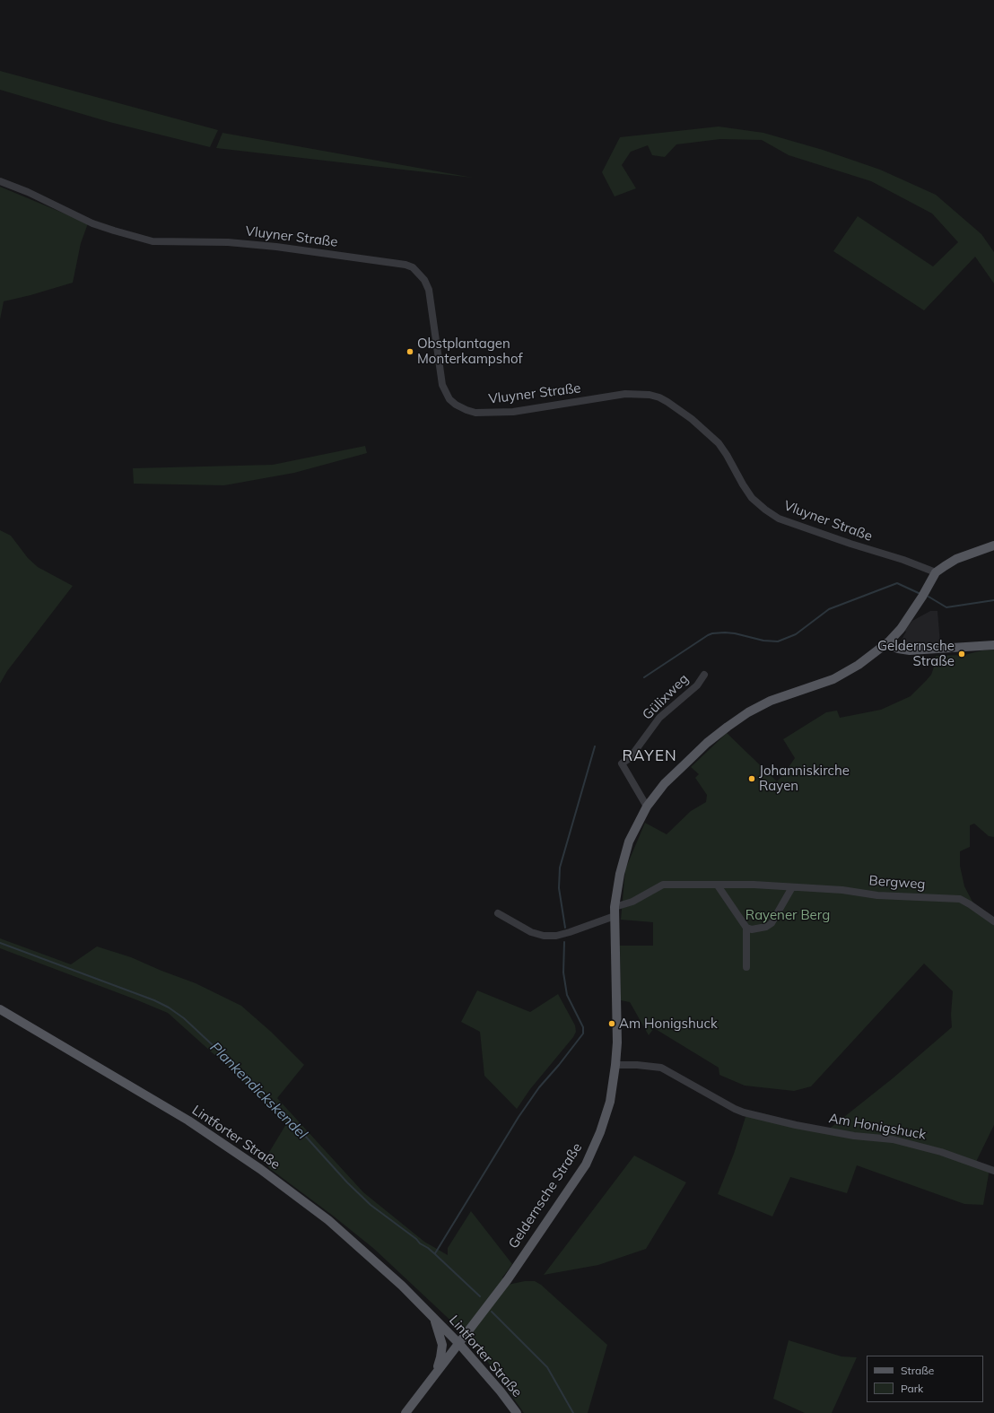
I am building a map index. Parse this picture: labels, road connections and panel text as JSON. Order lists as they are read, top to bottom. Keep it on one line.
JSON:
{"streets":{"main road":["Lintforter Straße","Geldernsche Straße"],"street":["Vluyner Straße","Gülixweg","Bergweg","Am Honigshuck"]},"crossings":[["Vluyner Straße","Geldernsche Straße"],["Gülixweg","Geldernsche Straße"],["Bergweg","Geldernsche Straße"],["Am Honigshuck","Geldernsche Straße"],["Lintforter Straße","Geldernsche Straße"]],"districts":["RAYEN"],"water":["Plankendickskendel"],"parks":["Rayener Berg"],"places":["Obstplantagen Monterkampshof","Geldernsche Straße","Johanniskirche Rayen","Am Honigshuck"],"legend":["Straße","Park"]}
